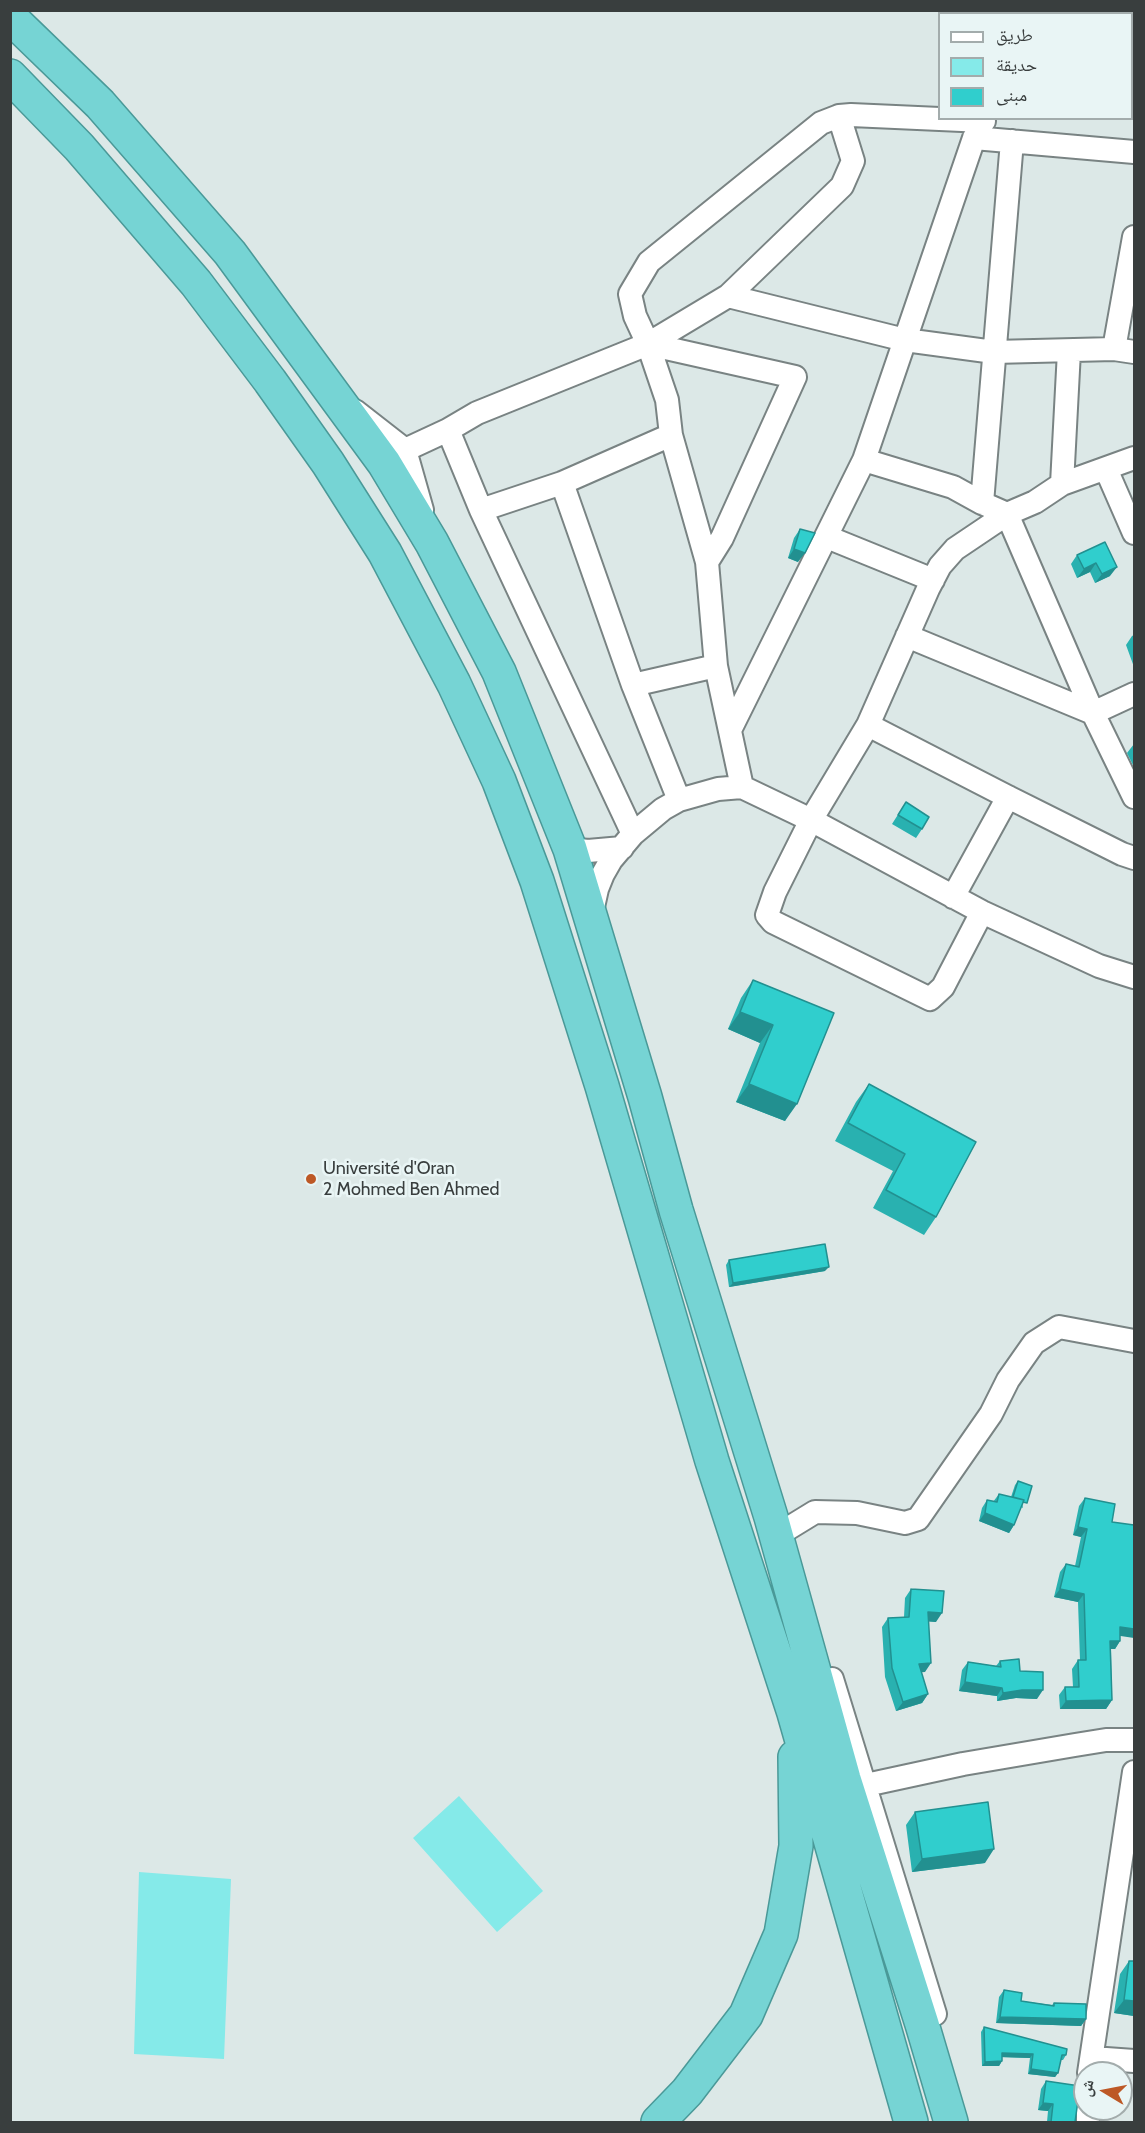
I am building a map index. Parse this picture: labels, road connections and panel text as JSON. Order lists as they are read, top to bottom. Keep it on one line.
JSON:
{"places":["Université d'Oran 2 Mohmed Ben Ahmed"],"legend":["طريق","حديقة","مبنى"],"north":"left"}
